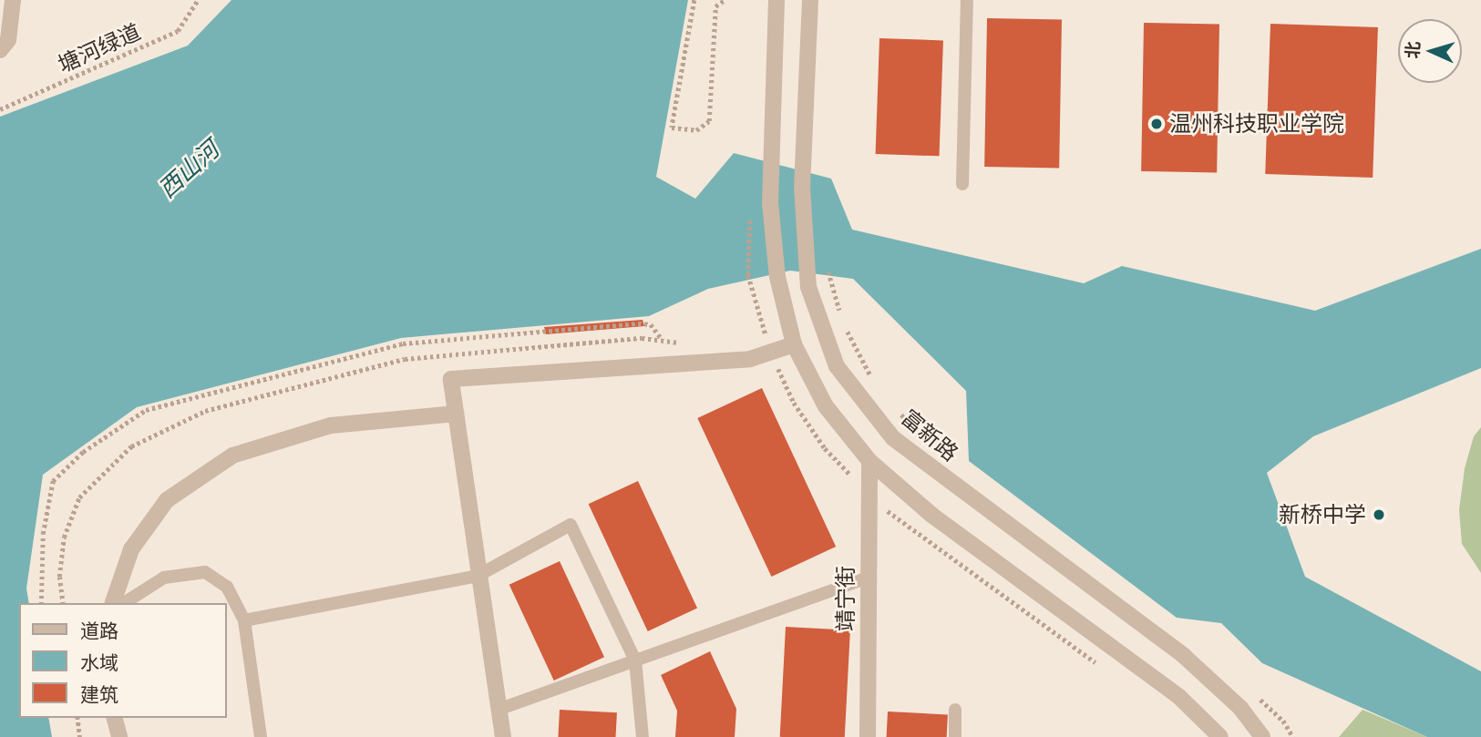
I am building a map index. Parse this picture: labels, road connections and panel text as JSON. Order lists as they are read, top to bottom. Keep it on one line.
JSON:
{"streets":{"street":["富新路","靖宁街"],"path":["塘河绿道"]},"water":["西山河"],"places":["温州科技职业学院","新桥中学"],"legend":["道路","水域","建筑"],"north":"left"}
